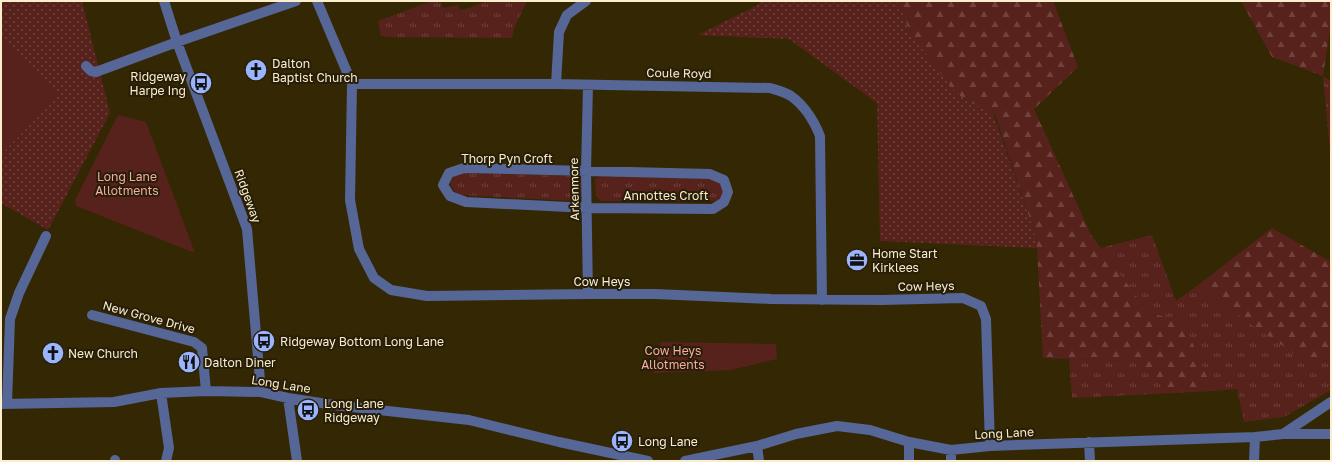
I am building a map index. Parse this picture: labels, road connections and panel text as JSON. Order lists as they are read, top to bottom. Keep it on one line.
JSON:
{"streets":{"street":["Coule Royd","Thorp Pyn Croft","Arkenmore","Annottes Croft","Ridgeway","Cow Heys","New Grove Drive","Long Lane"]},"crossings":[["Coule Royd","Arkenmore"],["Coule Royd","Cow Heys"],["Thorp Pyn Croft","Arkenmore"],["Thorp Pyn Croft","Annottes Croft"],["Arkenmore","Annottes Croft"],["Arkenmore","Cow Heys"],["Ridgeway","Long Lane"],["Cow Heys","Long Lane"],["New Grove Drive","Long Lane"]],"parks":["Long Lane Allotments","Cow Heys Allotments"],"places":{"church":["Dalton Baptist Church","New Church"],"bus stop":["Ridgeway Harpe Ing","Ridgeway Bottom Long Lane","Long Lane Ridgeway","Long Lane"],"office":["Home Start Kirklees"],"restaurant":["Dalton Diner"]}}
